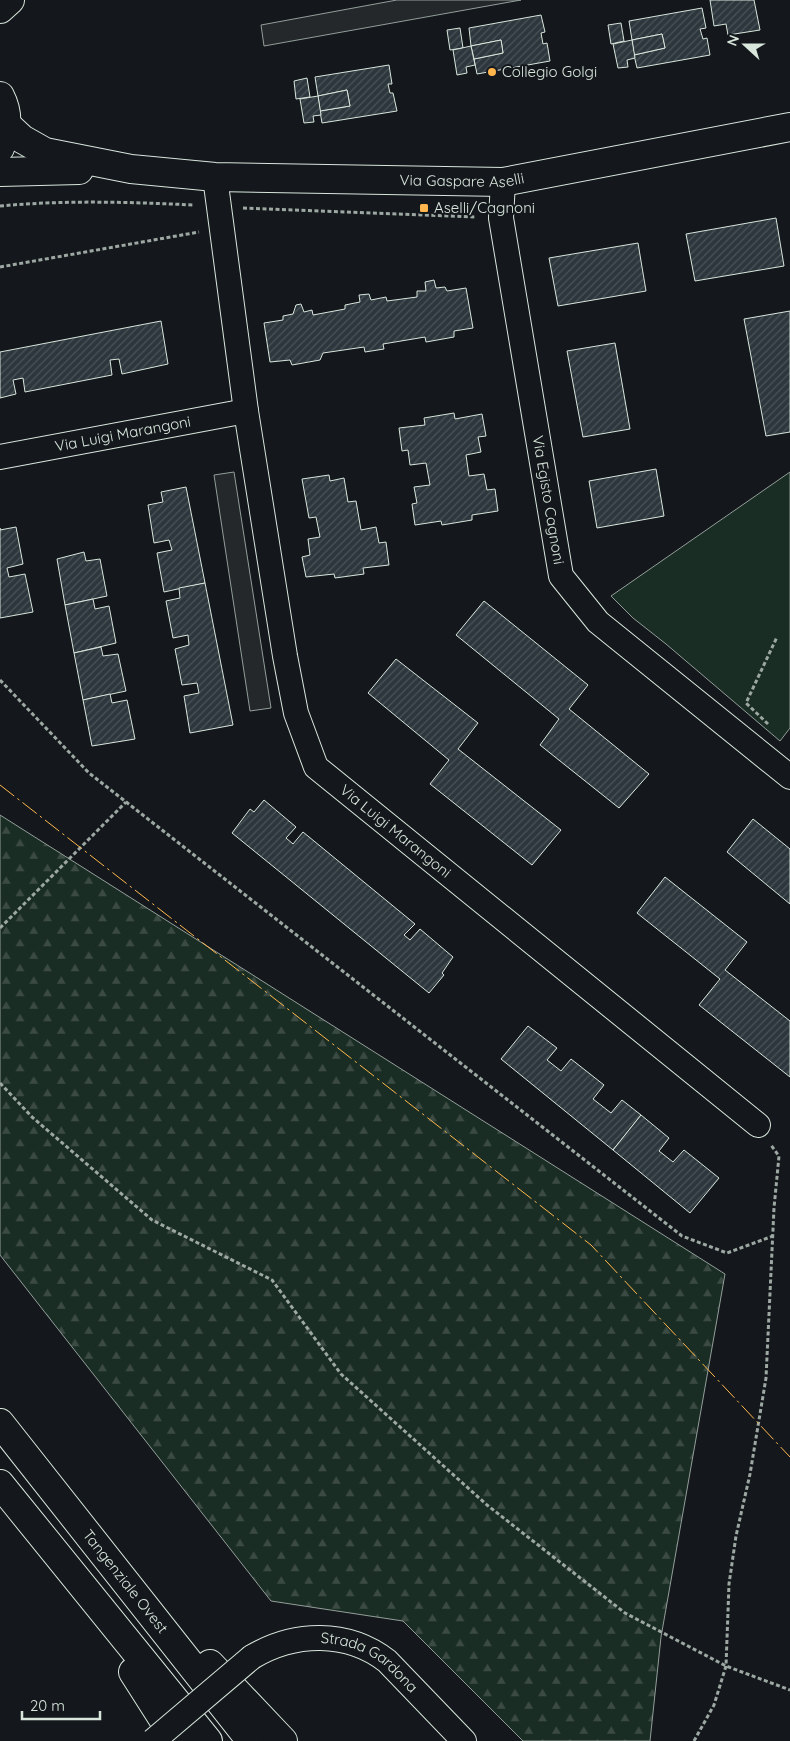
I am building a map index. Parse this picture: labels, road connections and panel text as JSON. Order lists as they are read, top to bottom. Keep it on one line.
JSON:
{"streets":{"main road":["Via Gaspare Aselli","Tangenziale Ovest"],"street":["Via Luigi Marangoni","Via Egisto Cagnoni","Strada Gardona"]},"crossings":[["Via Gaspare Aselli","Via Luigi Marangoni"],["Via Gaspare Aselli","Via Egisto Cagnoni"]],"places":{"other":["Collegio Golgi"],"transit":["Aselli/Cagnoni"]},"scale_bar":"20 m","north":"left"}
